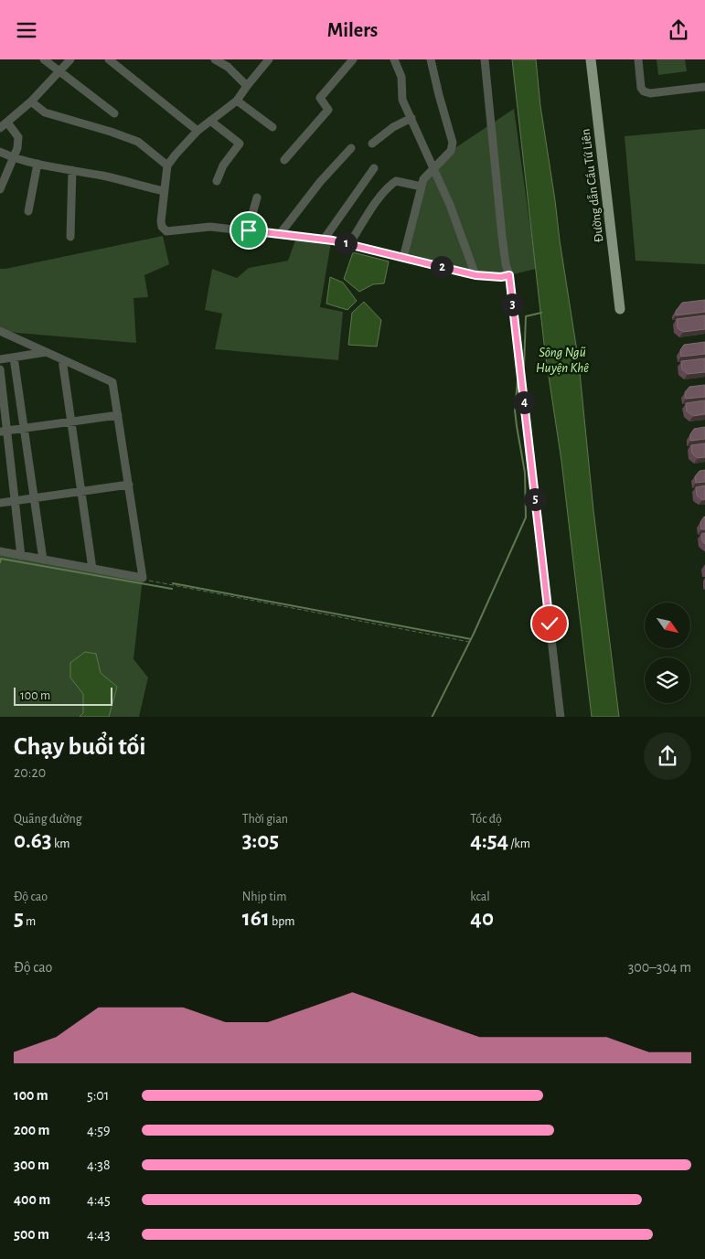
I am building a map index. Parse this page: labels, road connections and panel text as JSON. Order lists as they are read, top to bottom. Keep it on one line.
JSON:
{"streets":{"main road":["Đường dẫn Cầu Tứ Liên"]},"water":["Sông Ngũ Huyện Khê"],"scale_bar":"100 m","north":"bottom right","page":{"header":"Milers","pins":["1","2","3","4","5"],"scale":"100 m","heading":["Chạy buổi tối","20:20"],"stats":[["Quãng đường","0.63 km"],["Thời gian","3:05"],["Tốc độ","4:54 /km"],["Độ cao","5 m"],["Nhịp tim","161 bpm"],["kcal","40"]],"chart":["Độ cao","300–304 m"],"list":[{"name":"100 m","note":"5:01"},{"name":"200 m","note":"4:59"},{"name":"300 m","note":"4:38"},{"name":"400 m","note":"4:45"},{"name":"500 m","note":"4:43"}]}}
